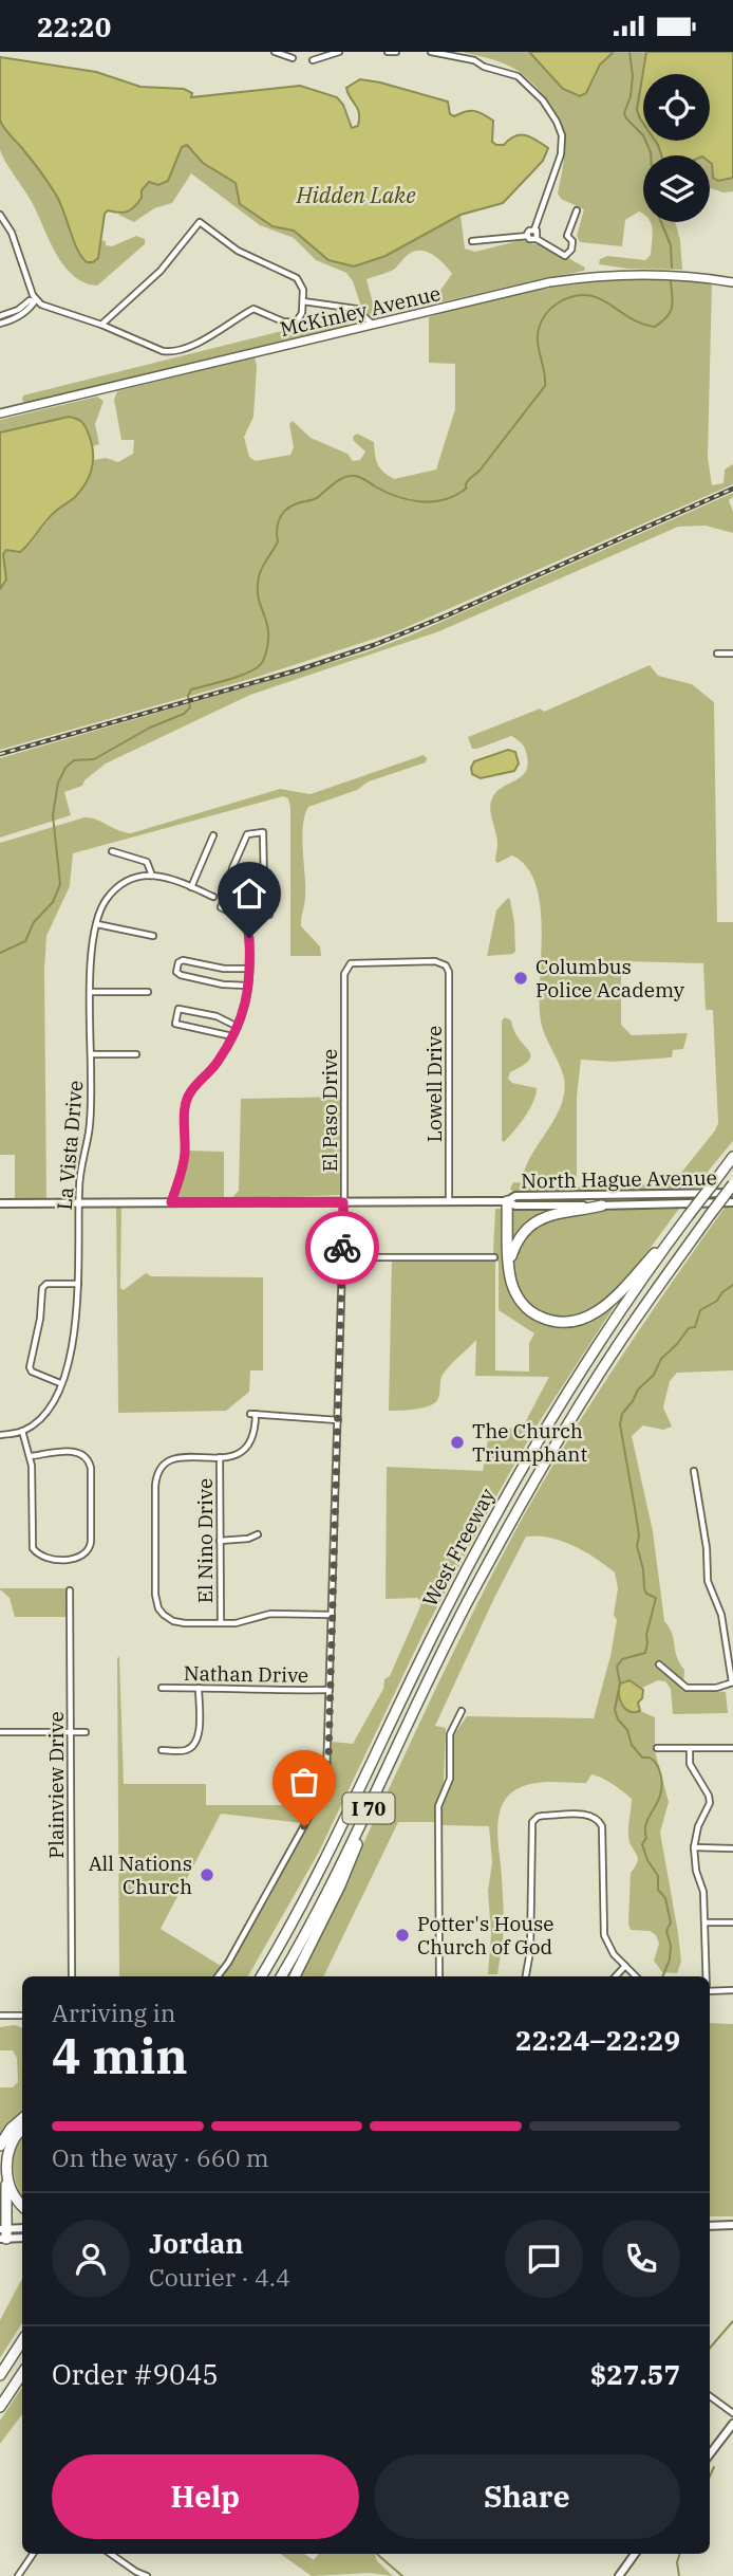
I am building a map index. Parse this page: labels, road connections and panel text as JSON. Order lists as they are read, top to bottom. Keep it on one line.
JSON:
{"streets":{"highway":["West Freeway","I 70"],"main road":["McKinley Avenue","North Hague Avenue"],"street":["Lowell Drive","El Paso Drive","La Vista Drive","El Nino Drive","Nathan Drive","Plainview Drive"]},"crossings":[["Lowell Drive","El Paso Drive"],["Lowell Drive","North Hague Avenue"],["El Paso Drive","North Hague Avenue"],["El Paso Drive","Nathan Drive"],["La Vista Drive","North Hague Avenue"]],"water":["Hidden Lake"],"places":["Columbus Police Academy","The Church Triumphant","All Nations Church","Potter's House Church of God"],"page":{"status":"22:20","heading":["4 min","Arriving in","22:24–22:29"],"panel":["Jordan","Courier · 4.4","Order #9045","$27.57"],"bar":"On the way · 660 m","buttons":["Help","Share"]}}
